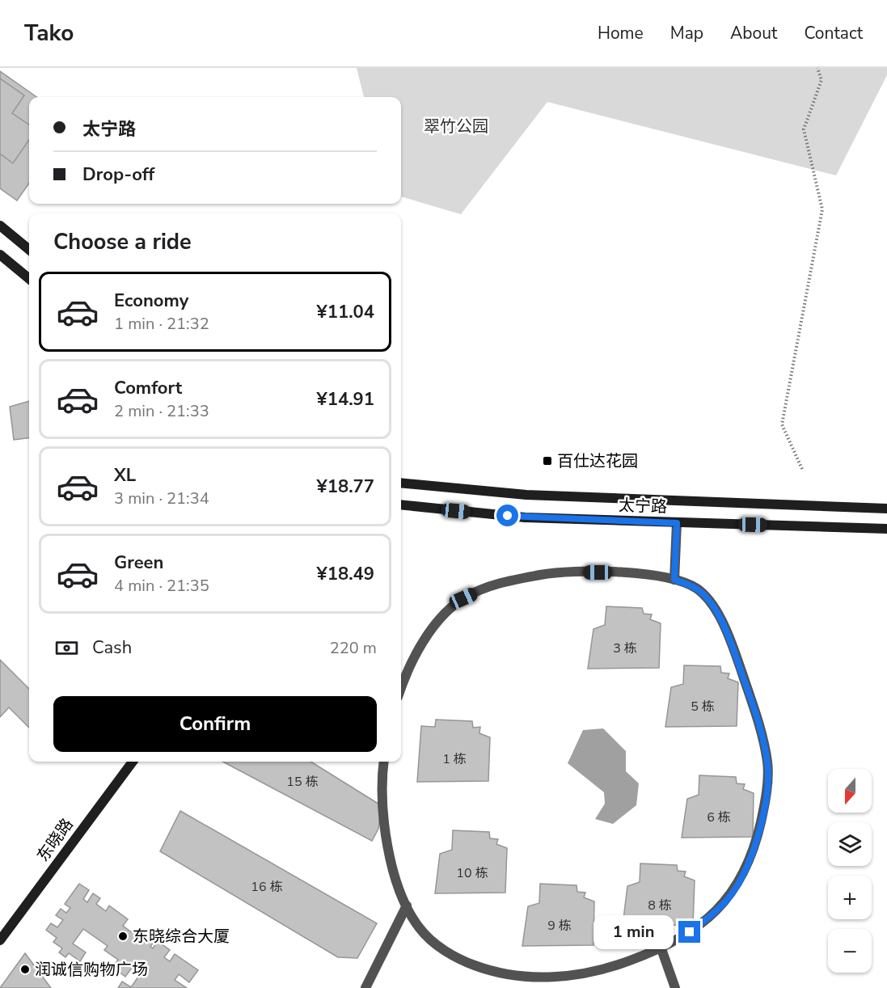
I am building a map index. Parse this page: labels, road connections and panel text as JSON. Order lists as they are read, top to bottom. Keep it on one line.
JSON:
{"streets":{"main road":["太宁路","东晓路"]},"parks":["翠竹公园"],"places":{"transit":["百仕达花园"],"other":["东晓综合大厦","润诚信购物广场"]},"house_numbers":["3 栋","5 栋","1 栋","15 栋","6 栋","10 栋","16 栋","8 栋","9 栋"],"north":"bottom","page":{"header":"Tako","nav":["Home","Map","About","Contact"],"banner":["太宁路","Drop-off"],"heading":"Choose a ride","list":[{"name":"Economy","note":"1 min · 21:32","value":"¥11.04"},{"name":"Comfort","note":"2 min · 21:33","value":"¥14.91"},{"name":"XL","note":"3 min · 21:34","value":"¥18.77"},{"name":"Green","note":"4 min · 21:35","value":"¥18.49"}],"pay":["Cash","220 m"],"buttons":"Confirm","map_buttons":["+","−"],"bubble":"1 min"}}
